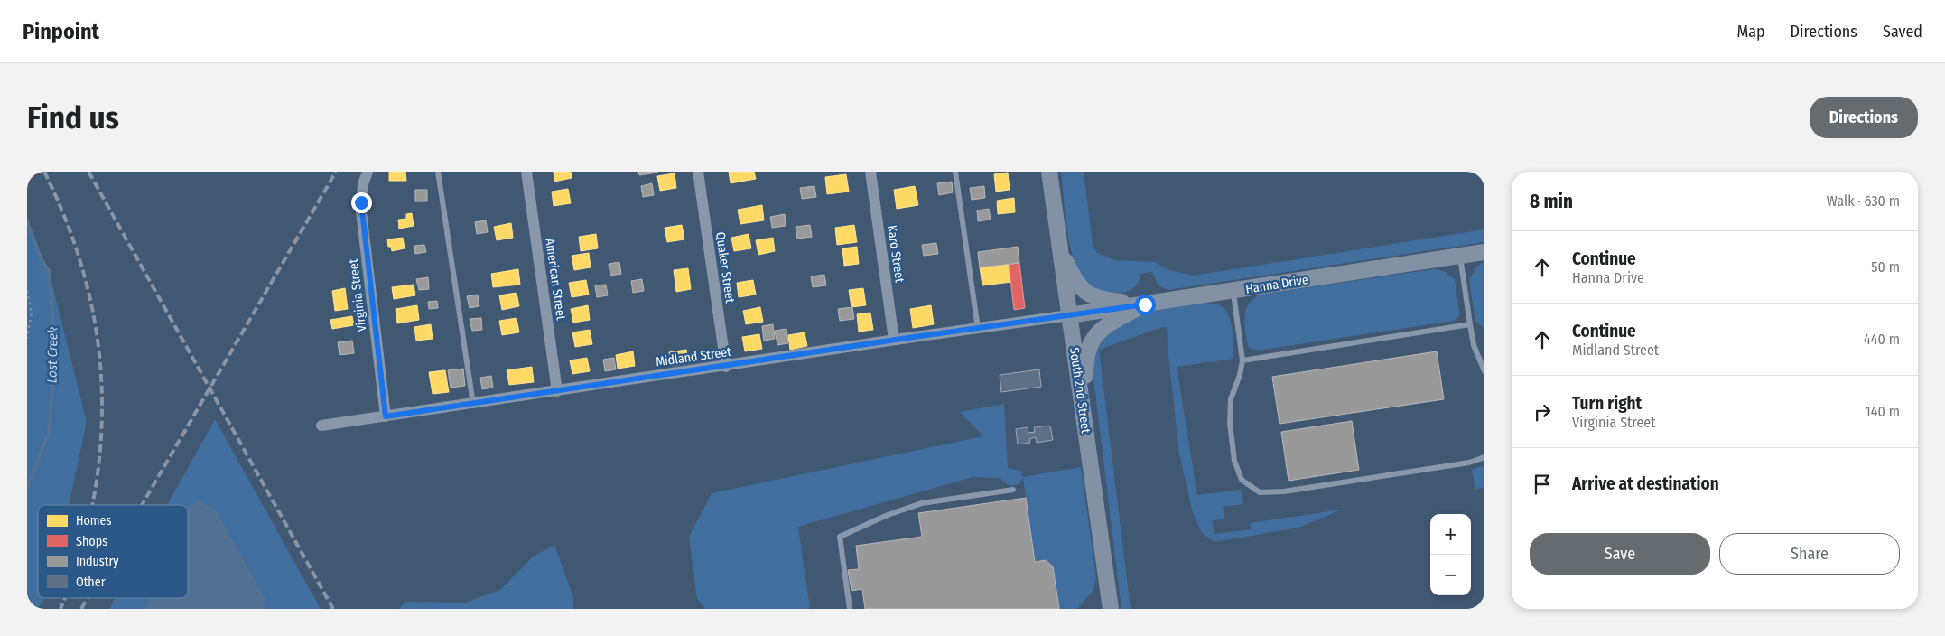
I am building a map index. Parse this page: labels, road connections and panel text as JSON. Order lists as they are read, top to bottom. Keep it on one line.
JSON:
{"streets":{"main road":["Hanna Drive","South 2nd Street"],"street":["Karo Street","Quaker Street","American Street","Virginia Street","Midland Street"]},"crossings":[["Karo Street","Midland Street"],["Quaker Street","Midland Street"],["American Street","Midland Street"],["Hanna Drive","Midland Street"],["Hanna Drive","South 2nd Street"],["Virginia Street","Midland Street"],["Midland Street","South 2nd Street"]],"water":["Lost Creek"],"legend":["Homes","Shops","Industry","Other"],"page":{"header":"Pinpoint","nav":["Map","Directions","Saved"],"buttons":["Directions",["Save","Share"]],"title":"Find us","heading":["8 min","Walk · 630 m"],"list":[["Continue","Hanna Drive","50 m"],["Continue","Midland Street","440 m"],["Turn right","Virginia Street","140 m"],"Arrive at destination"],"map_buttons":["+","−"]}}
